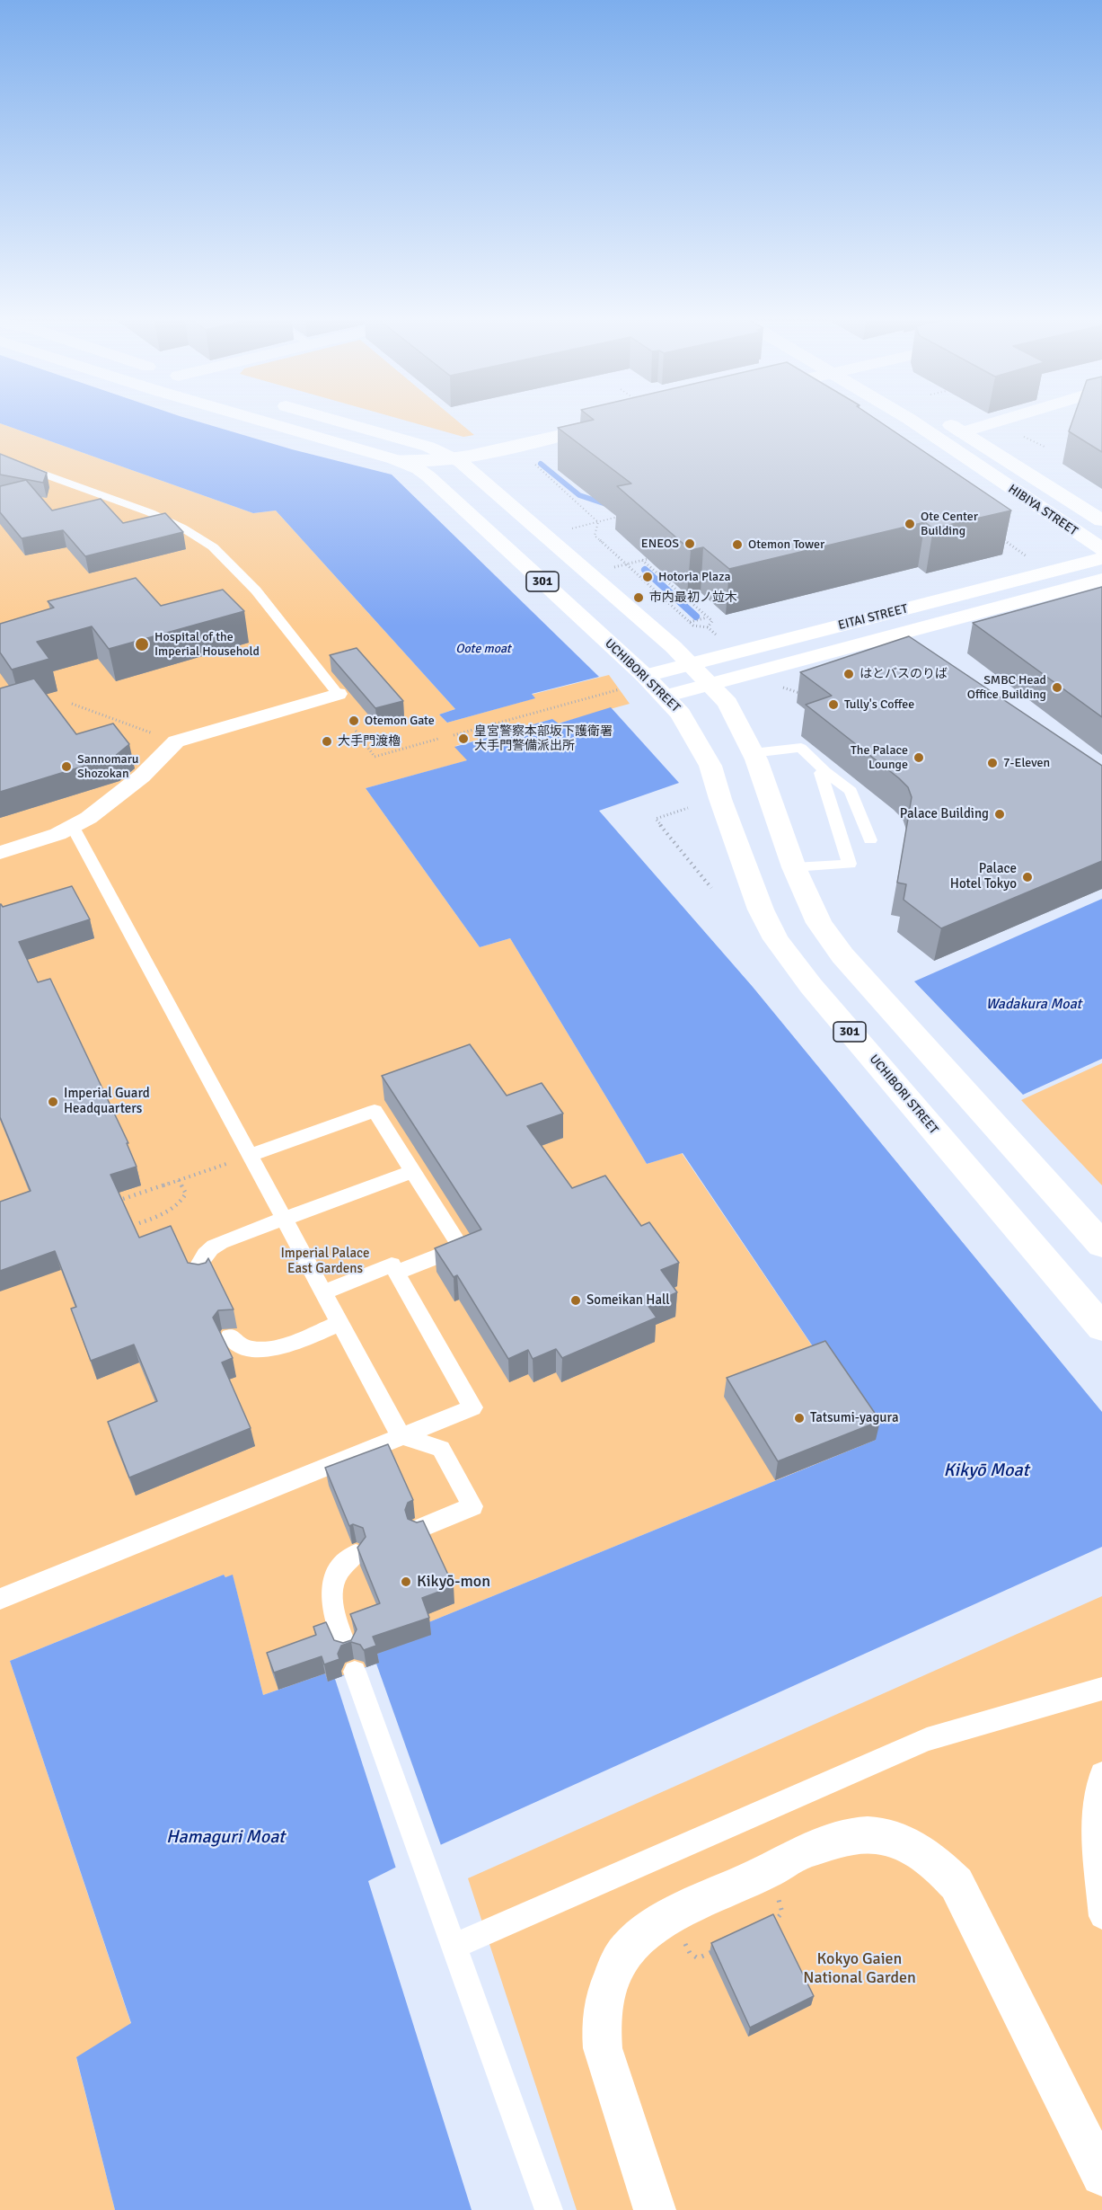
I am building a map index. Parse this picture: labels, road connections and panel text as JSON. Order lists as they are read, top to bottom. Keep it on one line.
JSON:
{"streets":{"main road":["HIBIYA STREET","301","EITAI STREET","UCHIBORI STREET"]},"crossings":[["301","EITAI STREET"],["EITAI STREET","UCHIBORI STREET"]],"water":["Oote moat","Wadakura Moat","Kikyō Moat","Hamaguri Moat"],"parks":["Imperial Palace East Gardens","Kokyo Gaien National Garden"],"places":["Ote Center Building","ENEOS","Otemon Tower","Hotoria Plaza","市内最初ノ竝木","Hospital of the Imperial Household","はとバスのりば","SMBC Head Office Building","Tully's Coffee","Otemon Gate","皇宮警察本部坂下護衛署 大手門警備派出所","大手門渡櫓","The Palace Lounge","7-Eleven","Sannomaru Shozokan","Palace Building","Palace Hotel Tokyo","Imperial Guard Headquarters","Someikan Hall","Tatsumi-yagura","Kikyō-mon"]}
